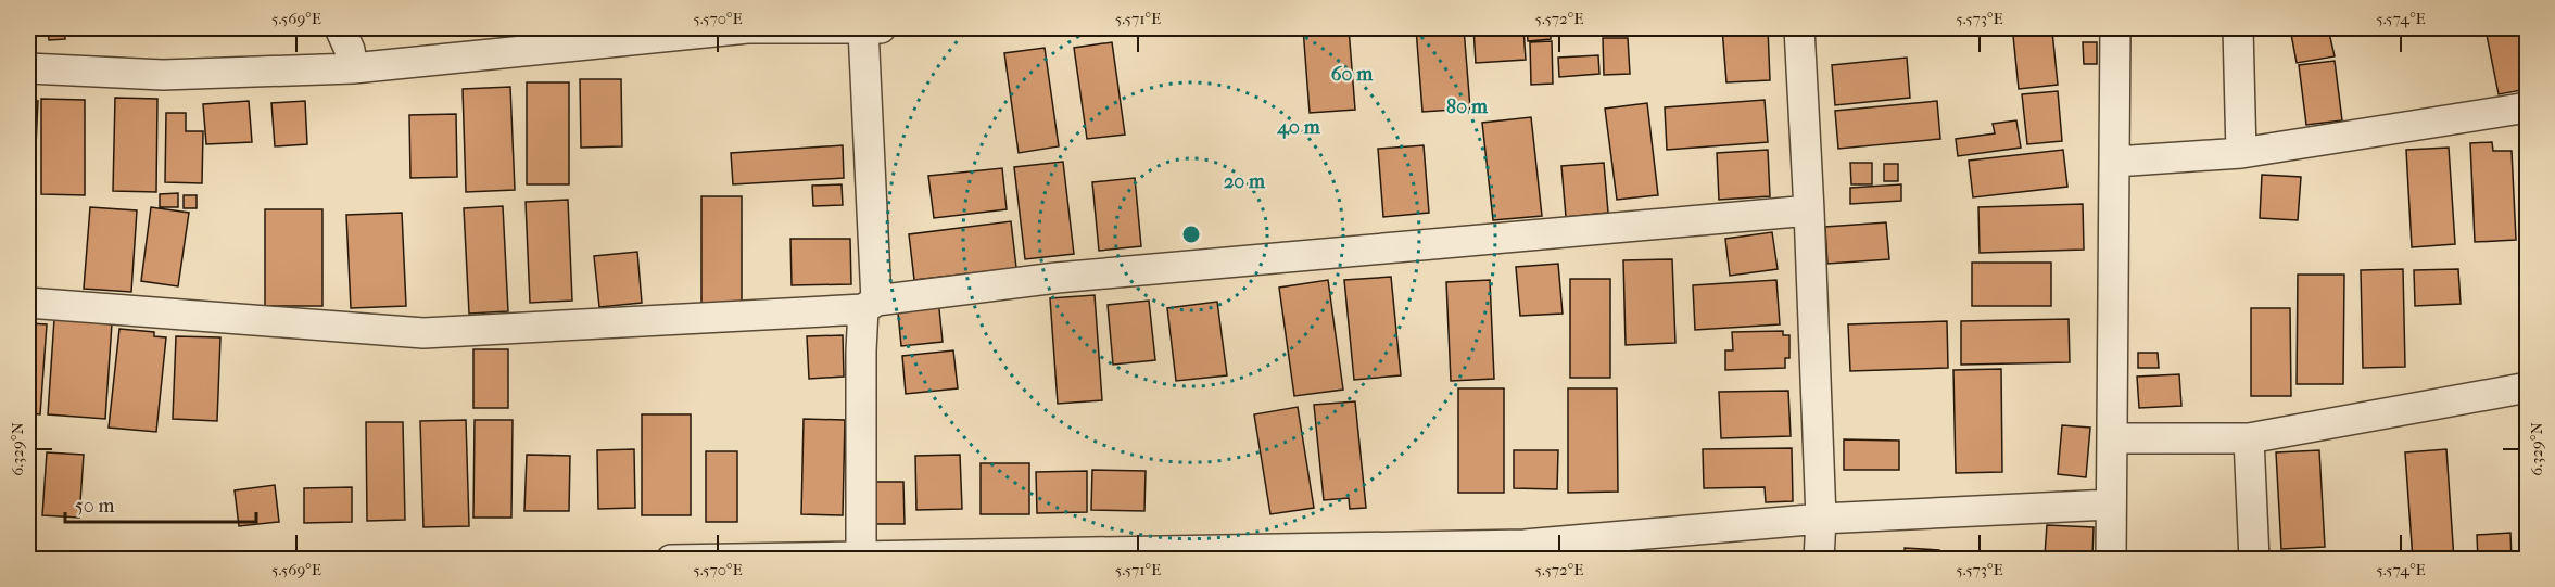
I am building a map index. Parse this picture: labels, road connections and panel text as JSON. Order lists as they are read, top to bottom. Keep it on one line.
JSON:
{"scale_bar":"50 m","coordinates":["5.569°E","5.570°E","5.571°E","5.572°E","5.573°E","5.574°E","6.329°N"],"rings":["60 m","80 m","40 m","20 m"]}
